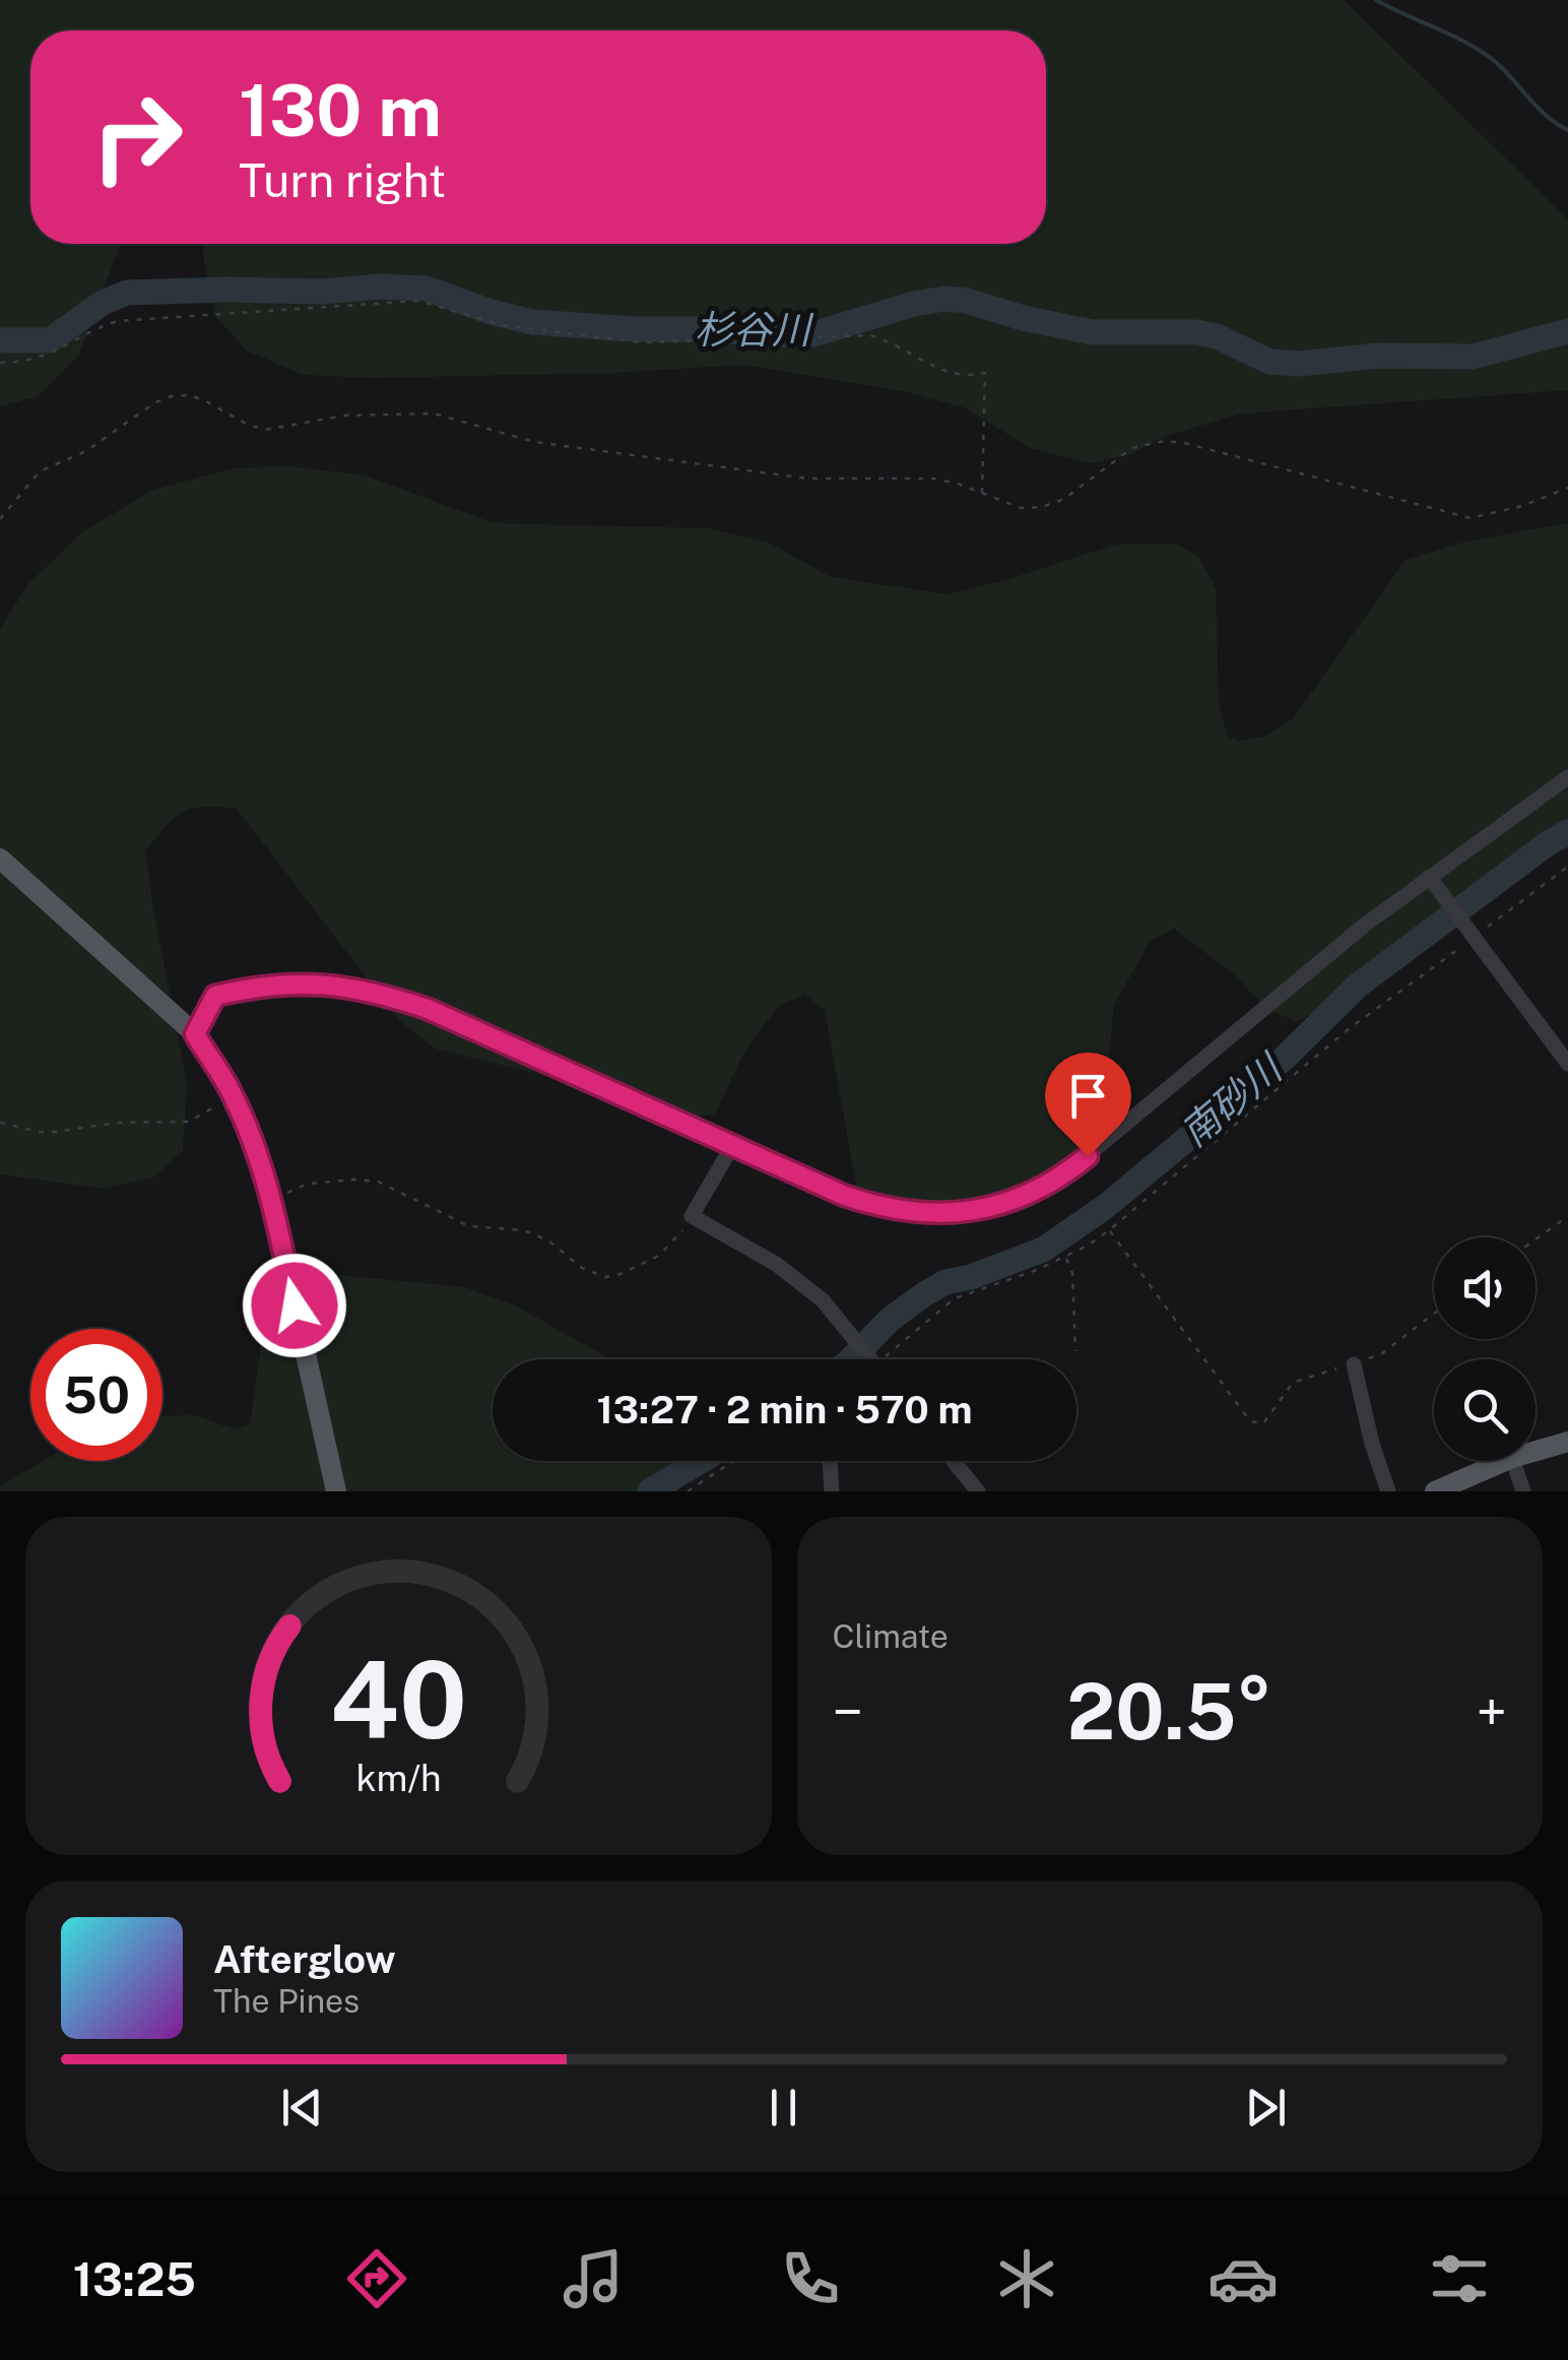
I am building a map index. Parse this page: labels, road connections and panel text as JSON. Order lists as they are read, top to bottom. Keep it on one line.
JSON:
{"water":["杉谷川","南砂川"],"page":{"turn":["130 m","Turn right"],"limit":"50","trip":"13:27 · 2 min · 570 m","tile":"Climate","heat":["−","20.5°","+"],"song":["Afterglow","The Pines"],"tabs":"13:25","gauge":["40","km/h"]}}
